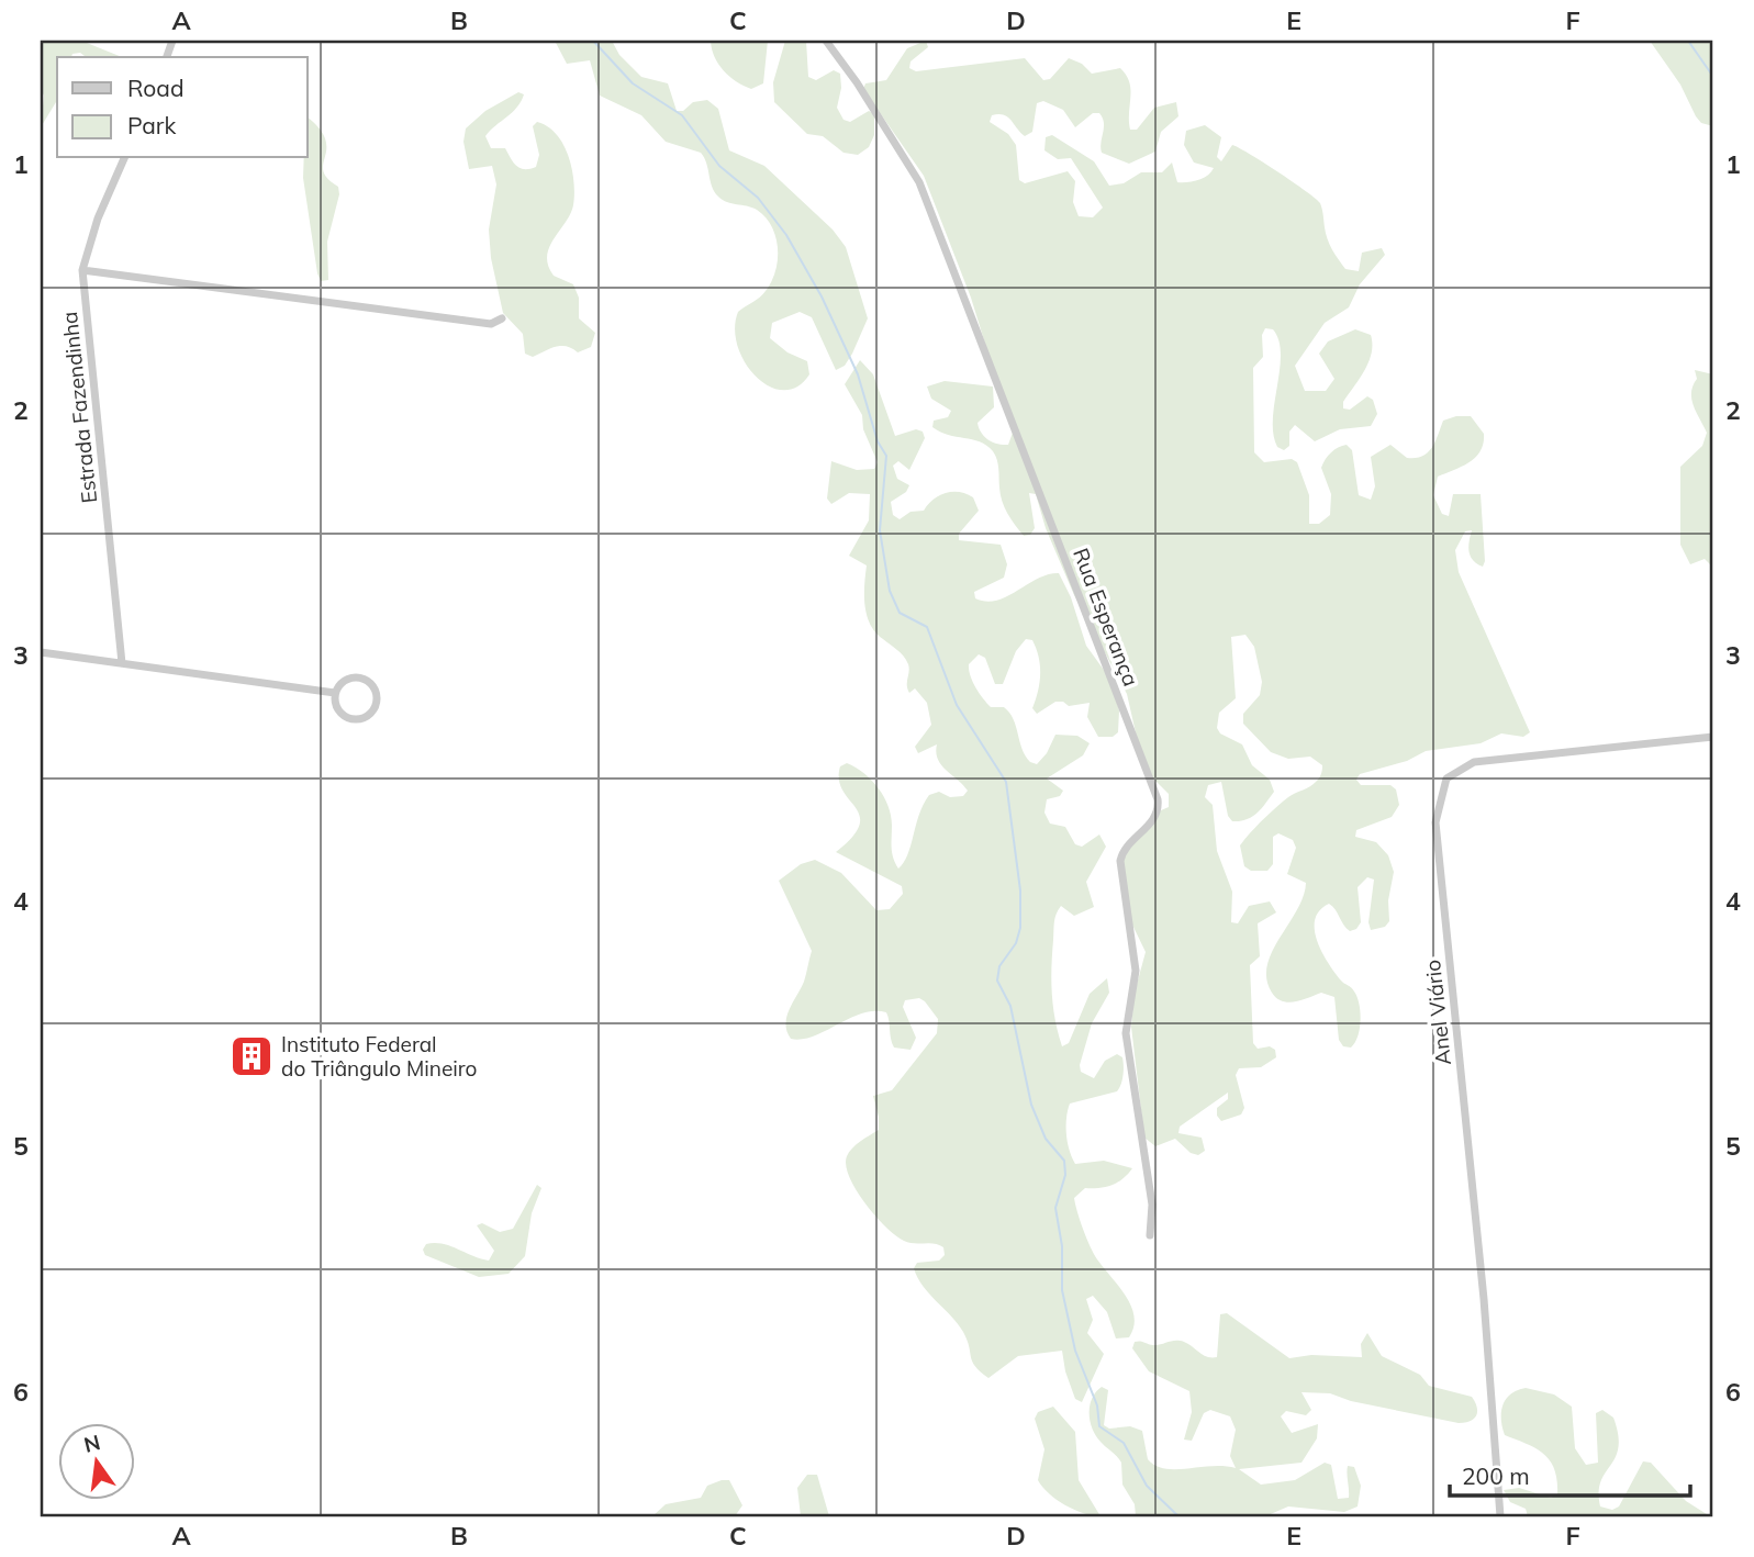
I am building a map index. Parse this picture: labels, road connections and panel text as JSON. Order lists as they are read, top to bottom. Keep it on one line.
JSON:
{"streets":{"street":["Estrada Fazendinha","Rua Esperança","Anel Viário"]},"places":{"building":["Instituto Federal do Triângulo Mineiro"]},"legend":["Road","Park"],"scale_bar":"200 m","north":"top","grid":{"columns":["A","B","C","D","E","F"],"rows":["1","2","3","4","5","6"]}}
